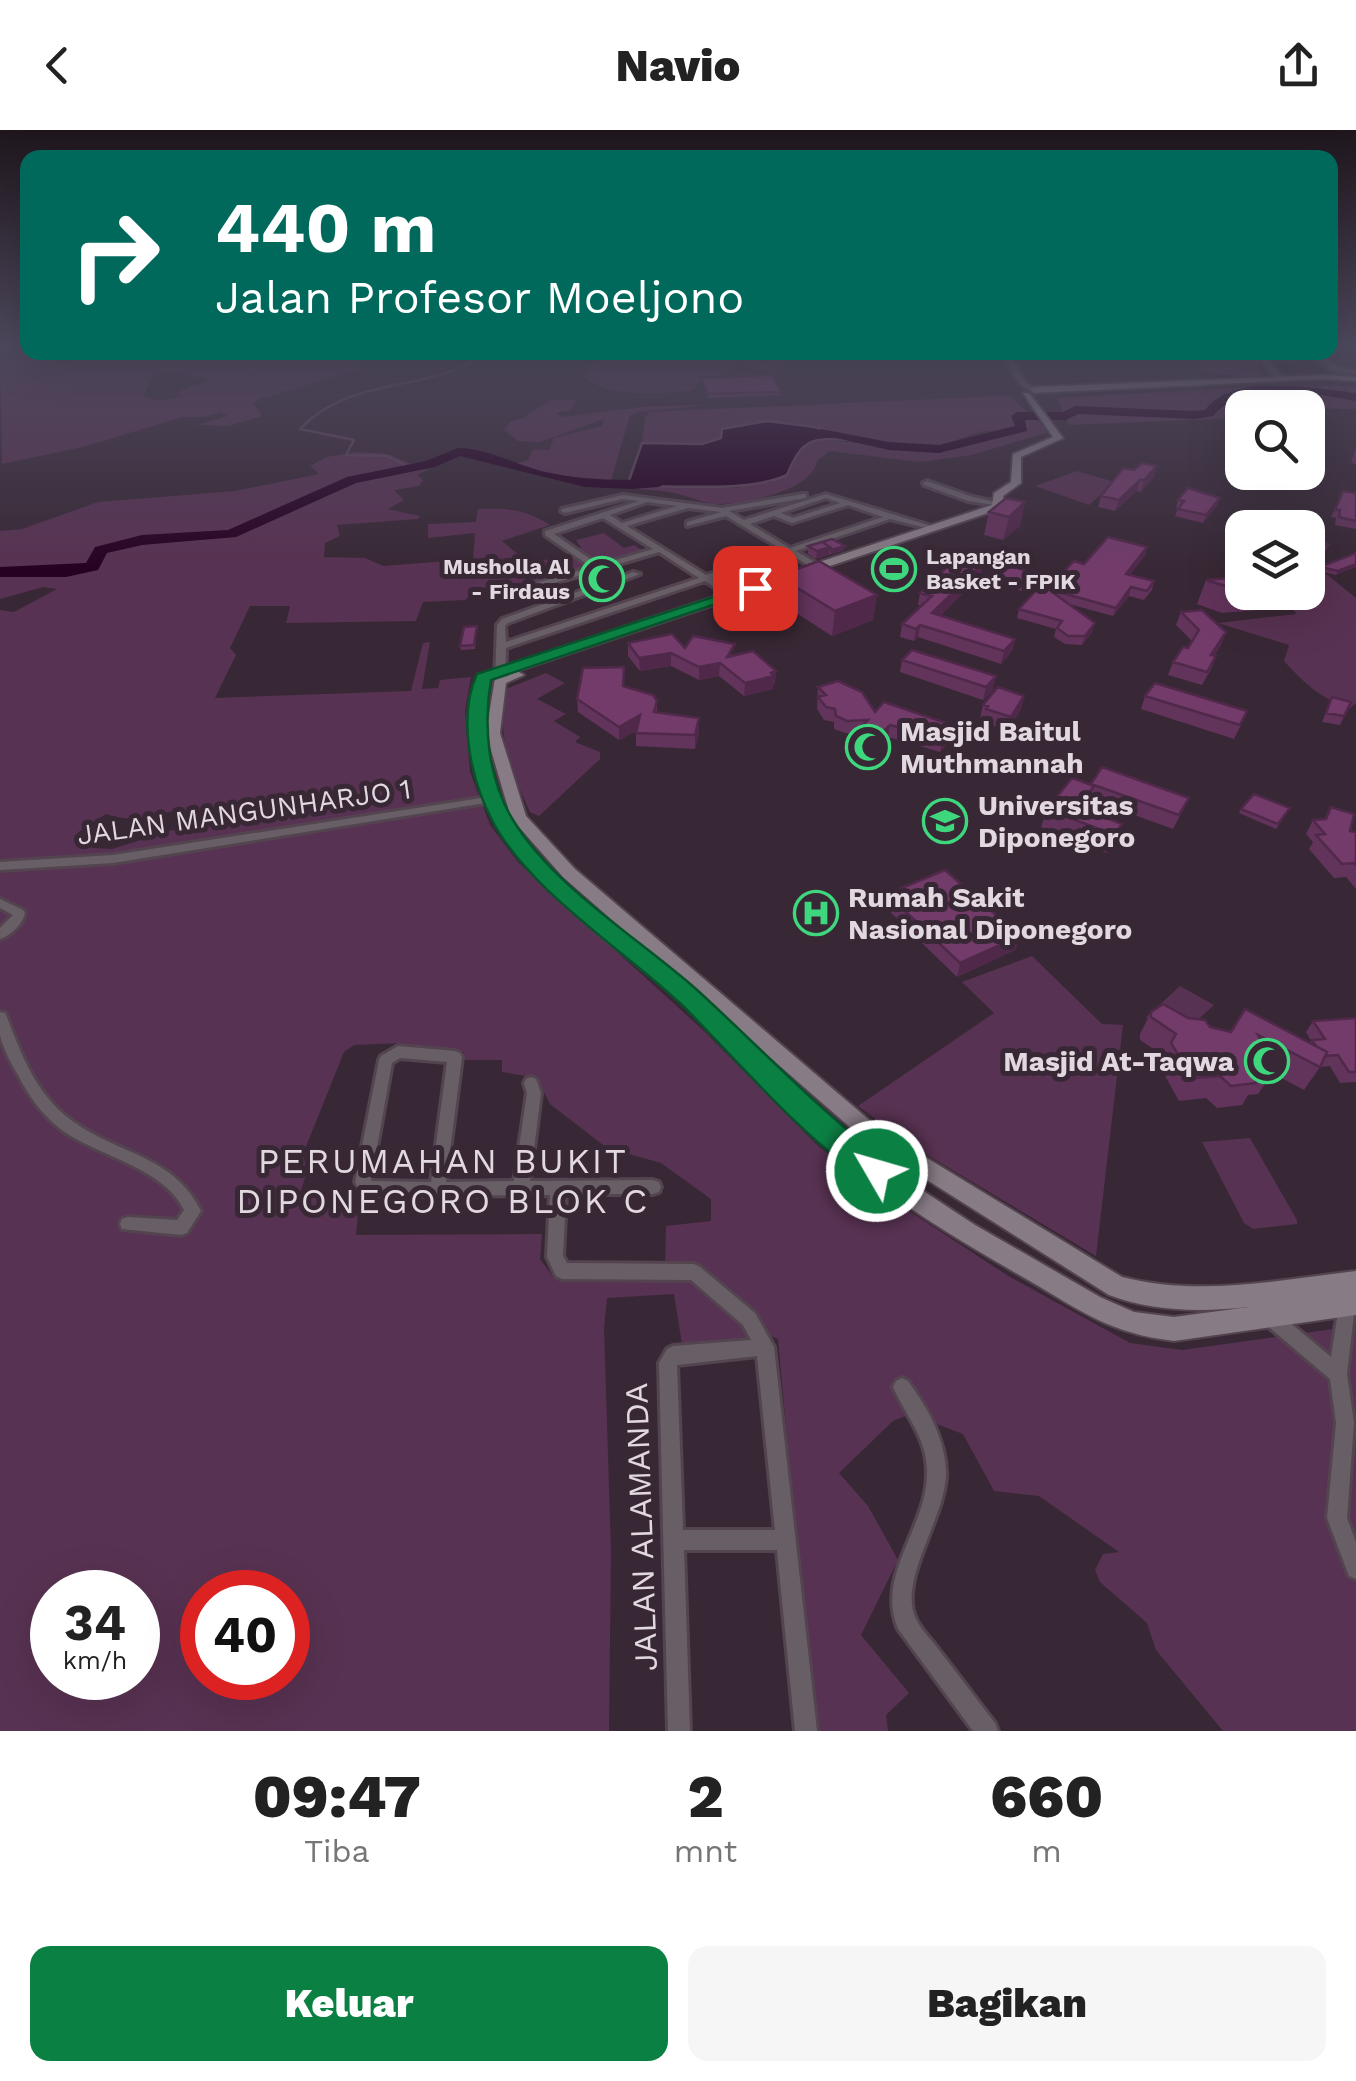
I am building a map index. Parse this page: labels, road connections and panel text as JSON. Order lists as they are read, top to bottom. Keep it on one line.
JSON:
{"streets":{"street":["JALAN MANGUNHARJO 1","JALAN ALAMANDA"]},"districts":["PERUMAHAN BUKIT DIPONEGORO BLOK C"],"places":{"sports":["Lapangan Basket - FPIK"],"mosque":["Musholla Al - Firdaus","Masjid Baitul Muthmannah","Masjid At-Taqwa"],"school or university":["Universitas Diponegoro"],"hospital":["Rumah Sakit Nasional Diponegoro"]},"page":{"header":"Navio","turn":["440 m","Jalan Profesor Moeljono"],"speed":"34 km/h","limit":"40","eta":["09:47","Tiba","2","mnt","660","m"],"buttons":["Keluar","Bagikan"]}}
